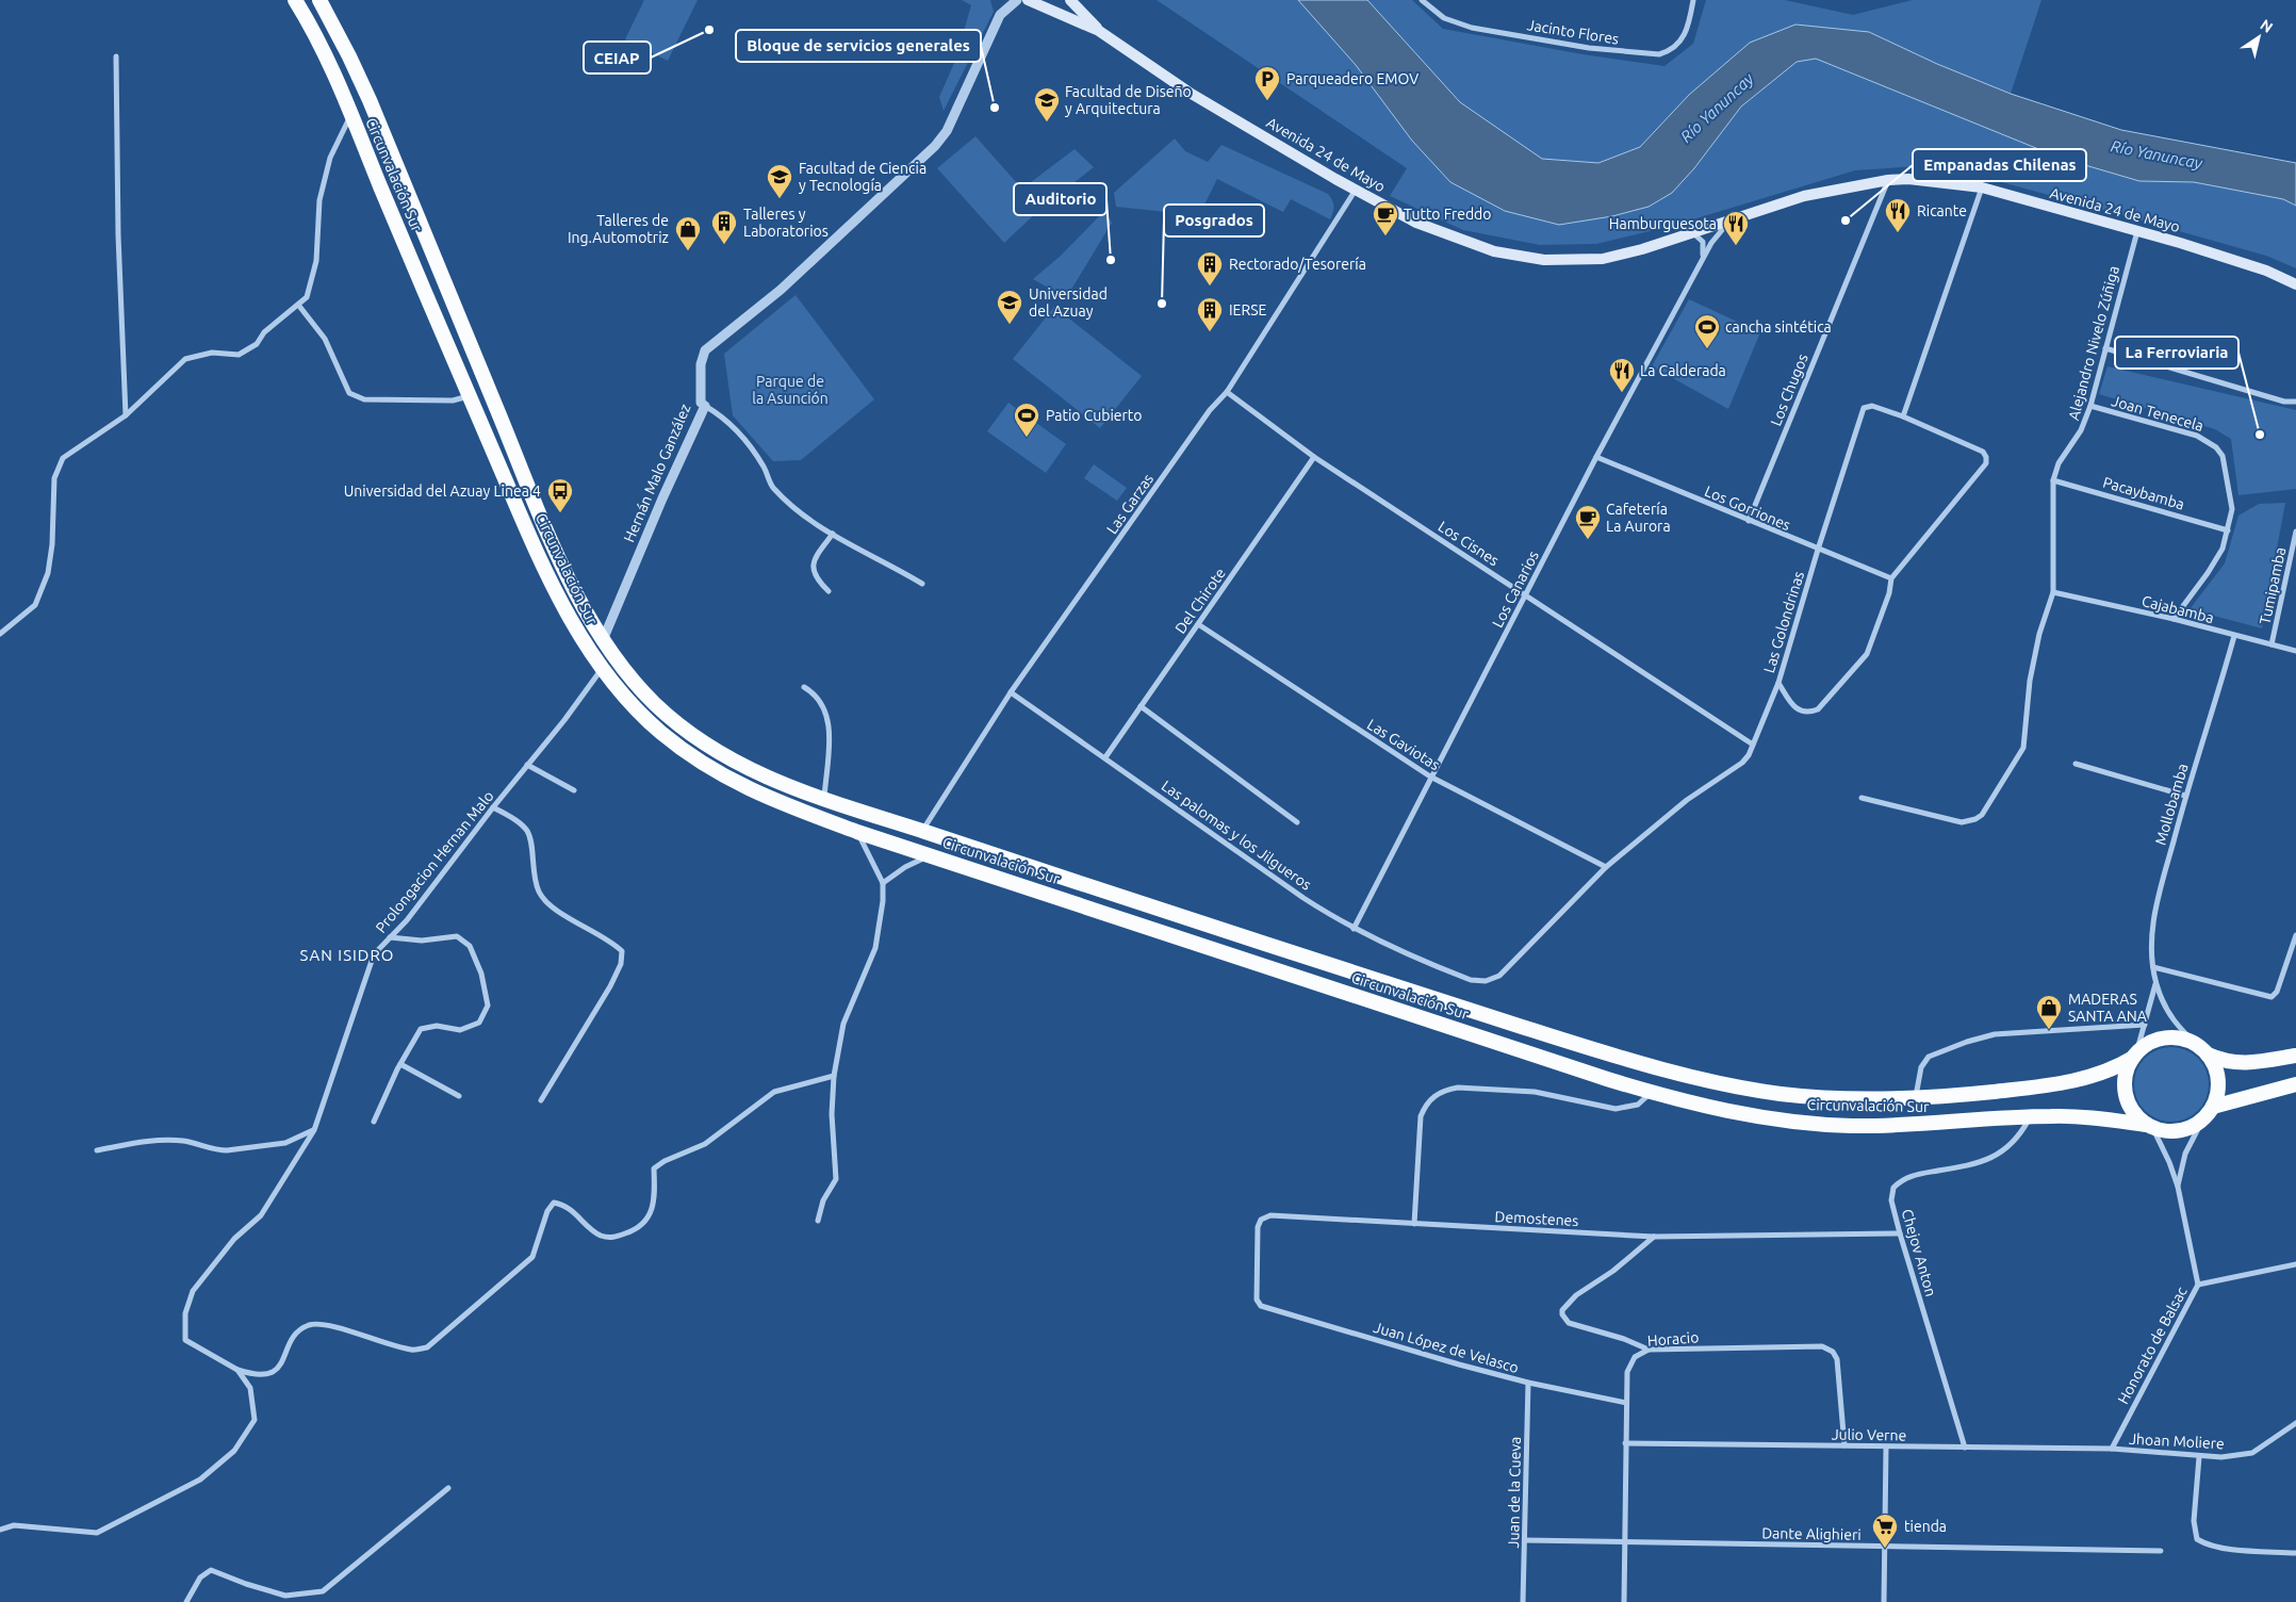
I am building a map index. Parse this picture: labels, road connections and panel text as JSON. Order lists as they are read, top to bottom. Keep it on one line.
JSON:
{"streets":{"highway":["Circunvalación Sur"],"main road":["Avenida 24 de Mayo"],"street":["Jacinto Flores","Alejandro Nivelo Zúñiga","Los Chugos","Joan Tenecela","Hernán Malo Ganzález","Pacaybamba","Las Garzas","Los Gorriones","Los Cisnes","Tumipamba","Los Canarios","Del Chirote","Cajabamba","Las Golondrinas","Las Gaviotas","Mollobamba","Las palomas y los Jilgueros","Prolongacion Hernan Malo","Demostenes","Chejov Anton","Horacio","Honorato de Balsac","Juan López de Velasco","Julio Verne","Jhoan Moliere","Juan de la Cueva","Dante Alighieri"]},"crossings":[["Avenida 24 de Mayo","Alejandro Nivelo Zúñiga"],["Avenida 24 de Mayo","Los Chugos"],["Avenida 24 de Mayo","Las Garzas"],["Avenida 24 de Mayo","Los Canarios"],["Circunvalación Sur","Hernán Malo Ganzález"],["Circunvalación Sur","Las Garzas"],["Circunvalación Sur","Mollobamba"],["Circunvalación Sur","Prolongacion Hernan Malo"],["Circunvalación Sur","Chejov Anton"],["Alejandro Nivelo Zúñiga","Joan Tenecela"],["Alejandro Nivelo Zúñiga","Pacaybamba"],["Alejandro Nivelo Zúñiga","Cajabamba"],["Los Chugos","Los Gorriones"],["Joan Tenecela","Pacaybamba"],["Joan Tenecela","Cajabamba"],["Las Garzas","Los Cisnes"],["Las Garzas","Las palomas y los Jilgueros"],["Los Gorriones","Los Canarios"],["Los Gorriones","Las Golondrinas"],["Los Cisnes","Los Canarios"],["Los Cisnes","Del Chirote"],["Los Cisnes","Las Golondrinas"],["Tumipamba","Cajabamba"],["Los Canarios","Las Gaviotas"],["Los Canarios","Las palomas y los Jilgueros"],["Del Chirote","Las Gaviotas"],["Del Chirote","Las palomas y los Jilgueros"],["Cajabamba","Mollobamba"],["Las Golondrinas","Las Gaviotas"],["Las Golondrinas","Las palomas y los Jilgueros"],["Demostenes","Chejov Anton"],["Demostenes","Juan López de Velasco"],["Chejov Anton","Julio Verne"],["Horacio","Juan López de Velasco"],["Horacio","Julio Verne"],["Horacio","Dante Alighieri"],["Honorato de Balsac","Julio Verne"],["Honorato de Balsac","Jhoan Moliere"],["Juan López de Velasco","Juan de la Cueva"],["Julio Verne","Jhoan Moliere"],["Juan de la Cueva","Dante Alighieri"]],"districts":["SAN ISIDRO"],"water":["Río Yanuncay"],"parks":["Parque de la Asunción"],"places":{"other":["CEIAP","Bloque de servicios generales","Empanadas Chilenas","Auditorio","Posgrados","La Ferroviaria"],"parking":["Parqueadero EMOV"],"school or university":["Facultad de Diseño y Arquitectura","Facultad de Ciencia y Tecnología","Universidad del Azuay"],"restaurant":["Ricante","Hamburguesota","La Calderada"],"cafe":["Tutto Freddo","Cafetería La Aurora"],"building":["Talleres y Laboratorios","Rectorado/Tesorería","IERSE"],"shop":["Talleres de Ing.Automotriz","MADERAS SANTA ANA"],"sports":["cancha sintética","Patio Cubierto"],"bus stop":["Universidad del Azuay Linea 4"],"supermarket":["tienda"]},"north":"top right"}
